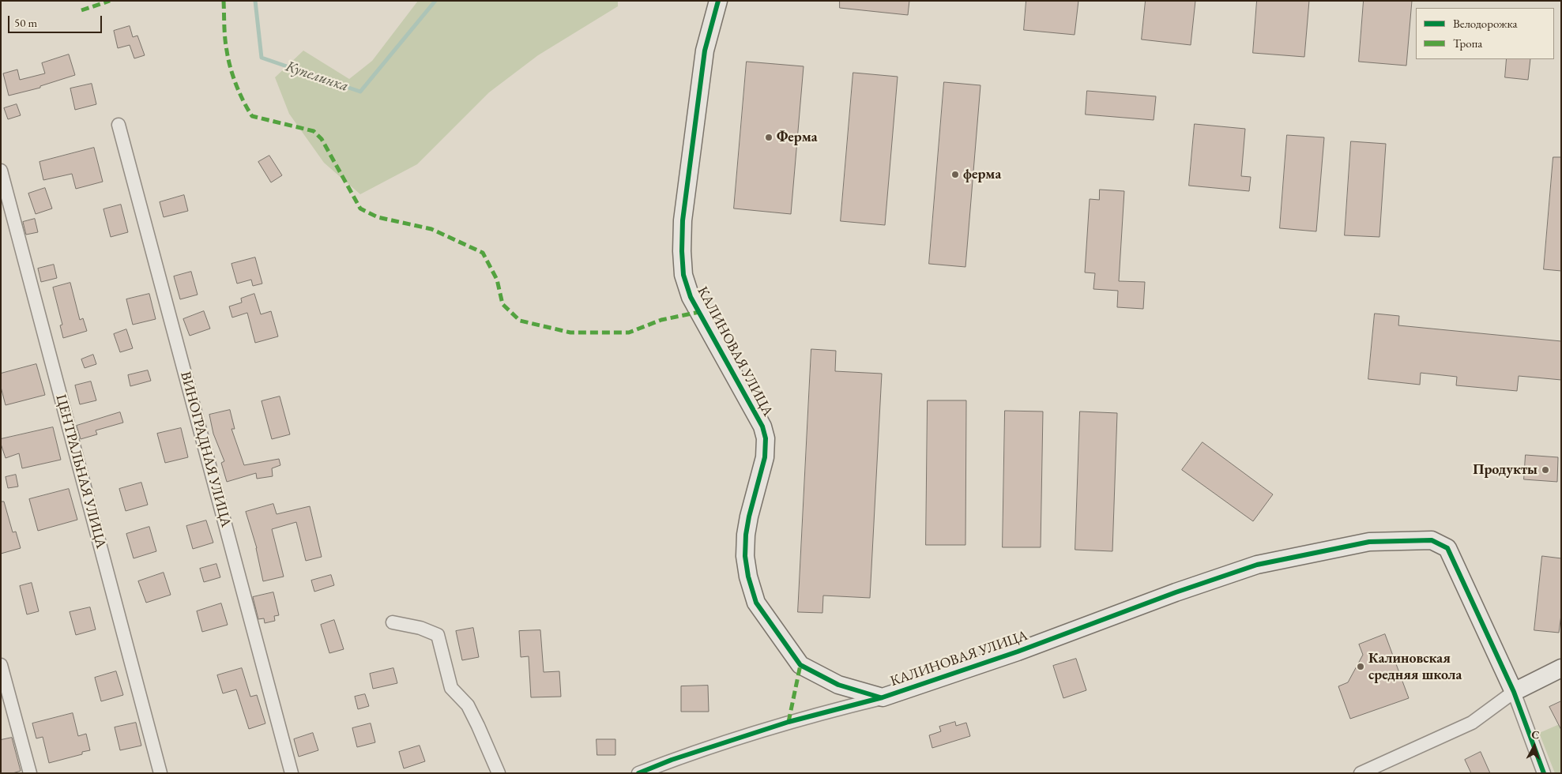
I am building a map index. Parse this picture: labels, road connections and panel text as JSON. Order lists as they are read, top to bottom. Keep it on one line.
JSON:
{"streets":{"street":["КАЛИНОВАЯ УЛИЦА","ВИНОГРАДНАЯ УЛИЦА","ЦЕНТРАЛЬНАЯ УЛИЦА"]},"water":["Купелинка"],"places":["Ферма","ферма","Продукты","Калиновская средняя школа"],"legend":["Велодорожка","Тропа"],"scale_bar":"50 m","north":"top"}
